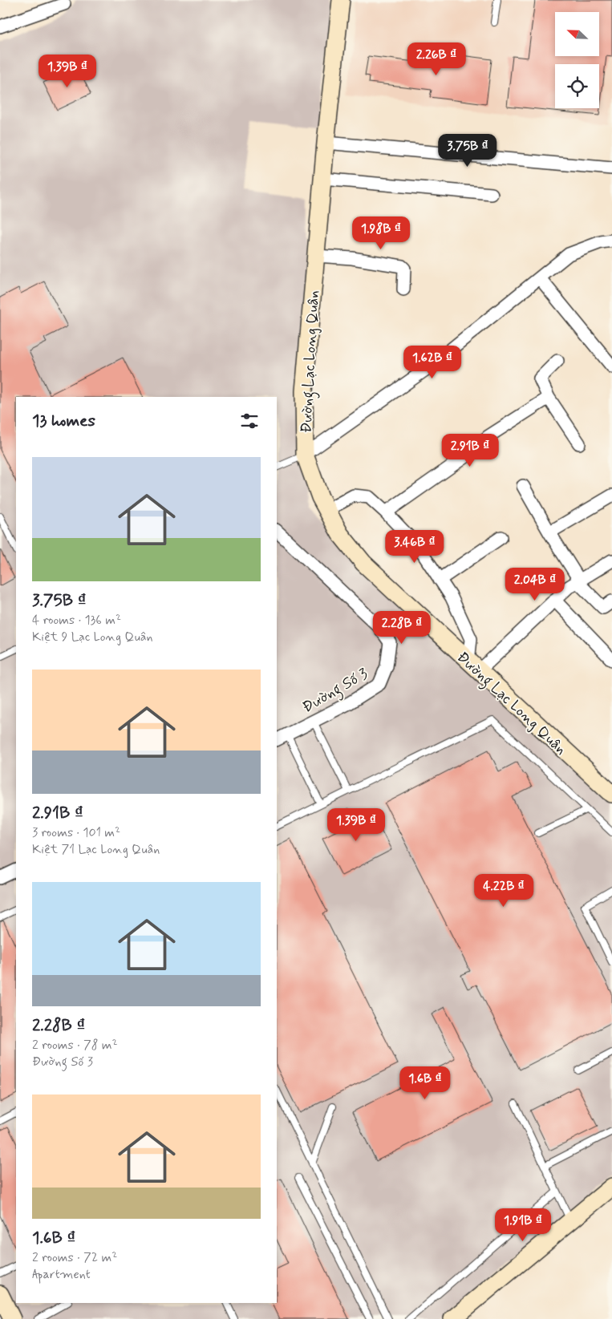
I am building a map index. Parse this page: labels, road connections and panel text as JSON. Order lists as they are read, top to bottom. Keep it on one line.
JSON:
{"streets":{"street":["Đường Lạc Long Quân","Đường Số 3"]},"north":"top left","page":{"price":["2.26B ₫","1.39B ₫","3.75B ₫","1.98B ₫","1.62B ₫","2.91B ₫","3.46B ₫","2.04B ₫","2.28B ₫","1.39B ₫","4.22B ₫","1.6B ₫","1.91B ₫"],"heading":"13 homes","list":[{"name":"3.75B ₫","note":"4 rooms · 136 m² · Kiệt 9 Lạc Long Quân"},{"name":"2.91B ₫","note":"3 rooms · 101 m² · Kiệt 71 Lạc Long Quân"},{"name":"2.28B ₫","note":"2 rooms · 78 m² · Đường Số 3"},{"name":"1.6B ₫","note":"2 rooms · 72 m² · Apartment"}]}}
